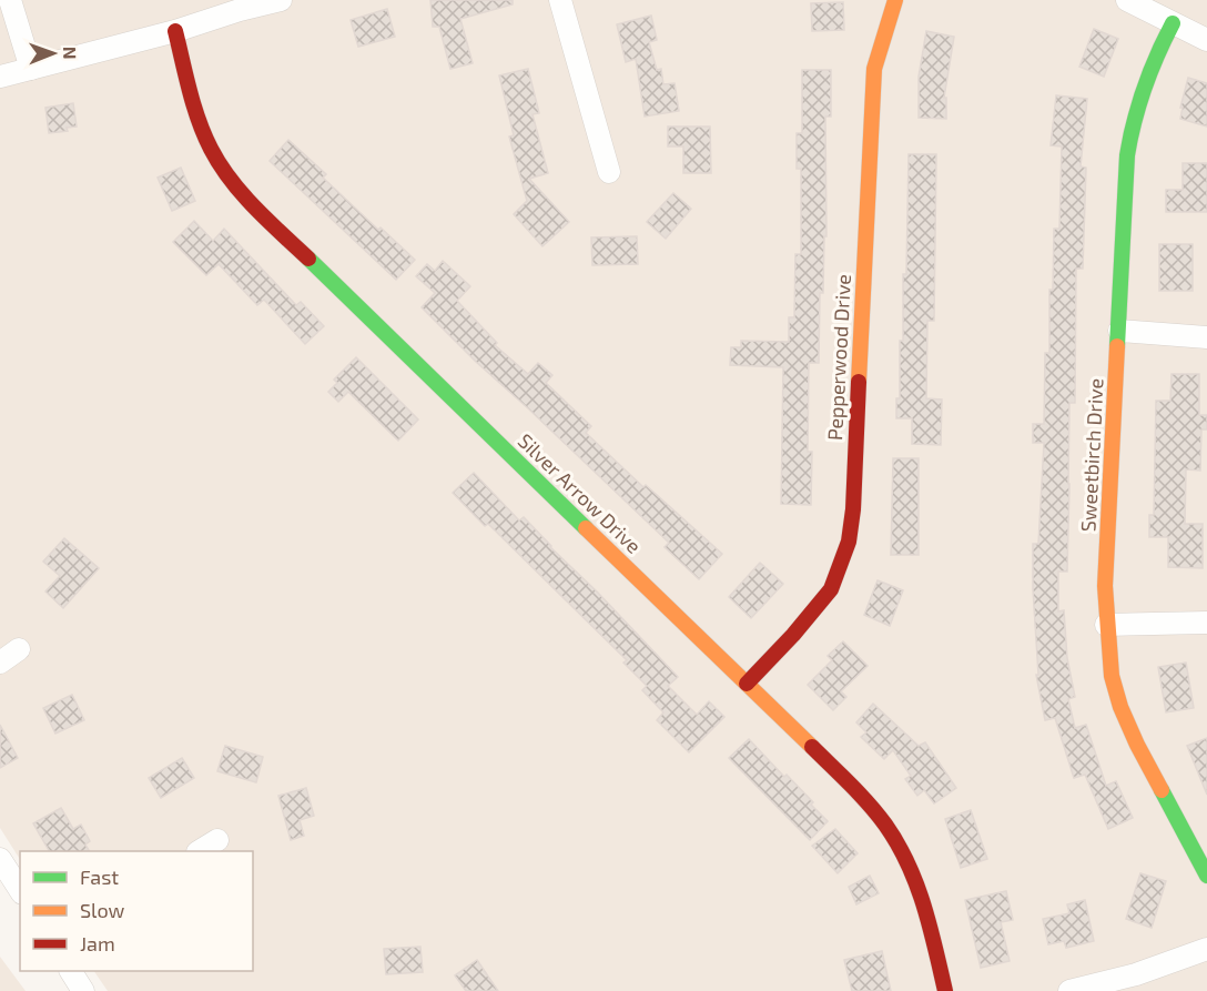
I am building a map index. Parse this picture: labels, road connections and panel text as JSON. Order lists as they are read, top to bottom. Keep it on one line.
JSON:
{"streets":{"street":["Pepperwood Drive","Sweetbirch Drive","Silver Arrow Drive"]},"crossings":[["Pepperwood Drive","Silver Arrow Drive"]],"legend":["Fast","Slow","Jam"],"north":"right"}
